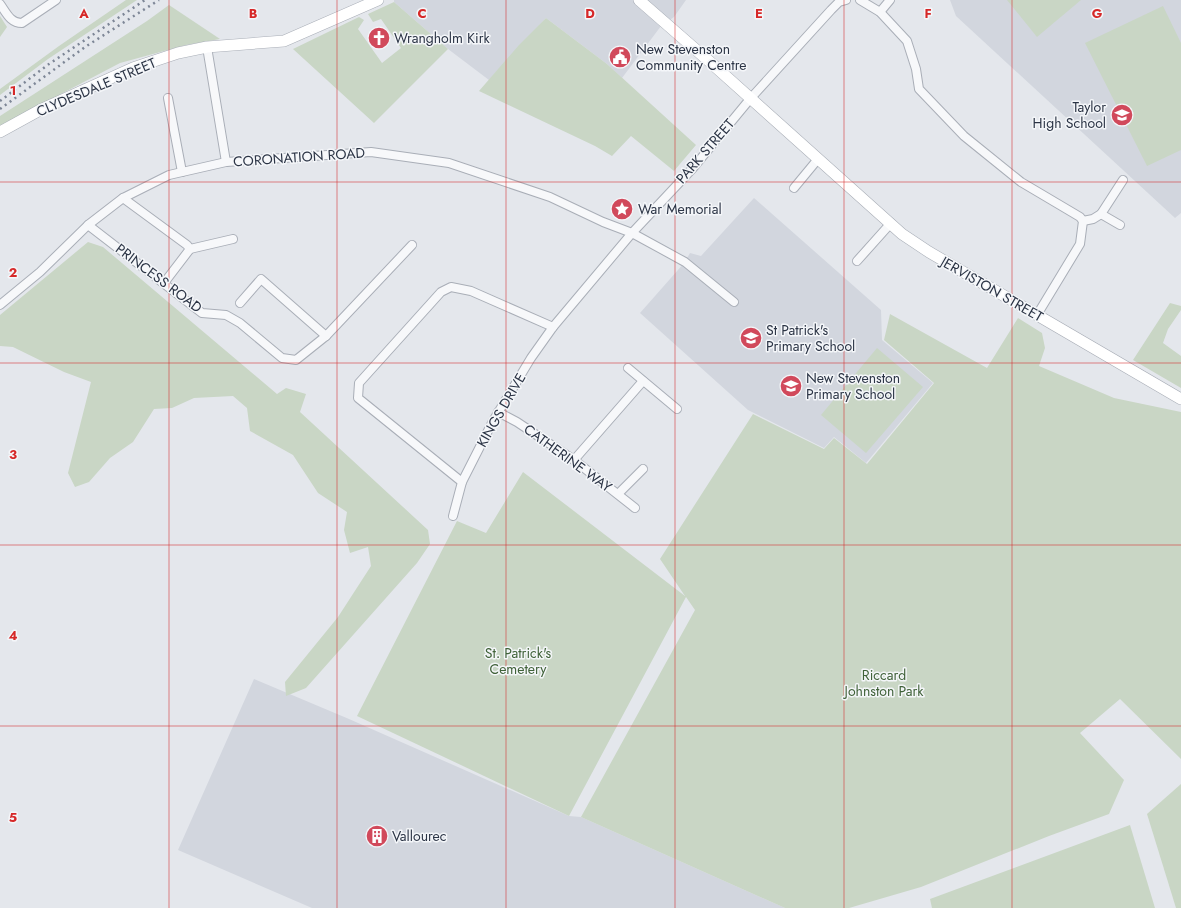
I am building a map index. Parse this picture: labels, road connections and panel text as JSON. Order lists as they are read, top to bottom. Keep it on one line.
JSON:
{"streets":{"main road":["CLYDESDALE STREET","JERVISTON STREET"],"street":["PARK STREET","CORONATION ROAD","PRINCESS ROAD","KINGS DRIVE","CATHERINE WAY"]},"crossings":[["PARK STREET","CORONATION ROAD"],["PARK STREET","JERVISTON STREET"],["PARK STREET","KINGS DRIVE"],["CORONATION ROAD","PRINCESS ROAD"],["KINGS DRIVE","CATHERINE WAY"]],"parks":["St. Patrick's Cemetery","Riccard Johnston Park"],"places":{"church":["Wrangholm Kirk"],"public building":["New Stevenston Community Centre"],"school or university":["Taylor High School","St Patrick's Primary School","New Stevenston Primary School"],"place":["War Memorial"],"building":["Vallourec"]},"grid":{"columns":["A","B","C","D","E","F","G"],"rows":["1","2","3","4","5"]}}
